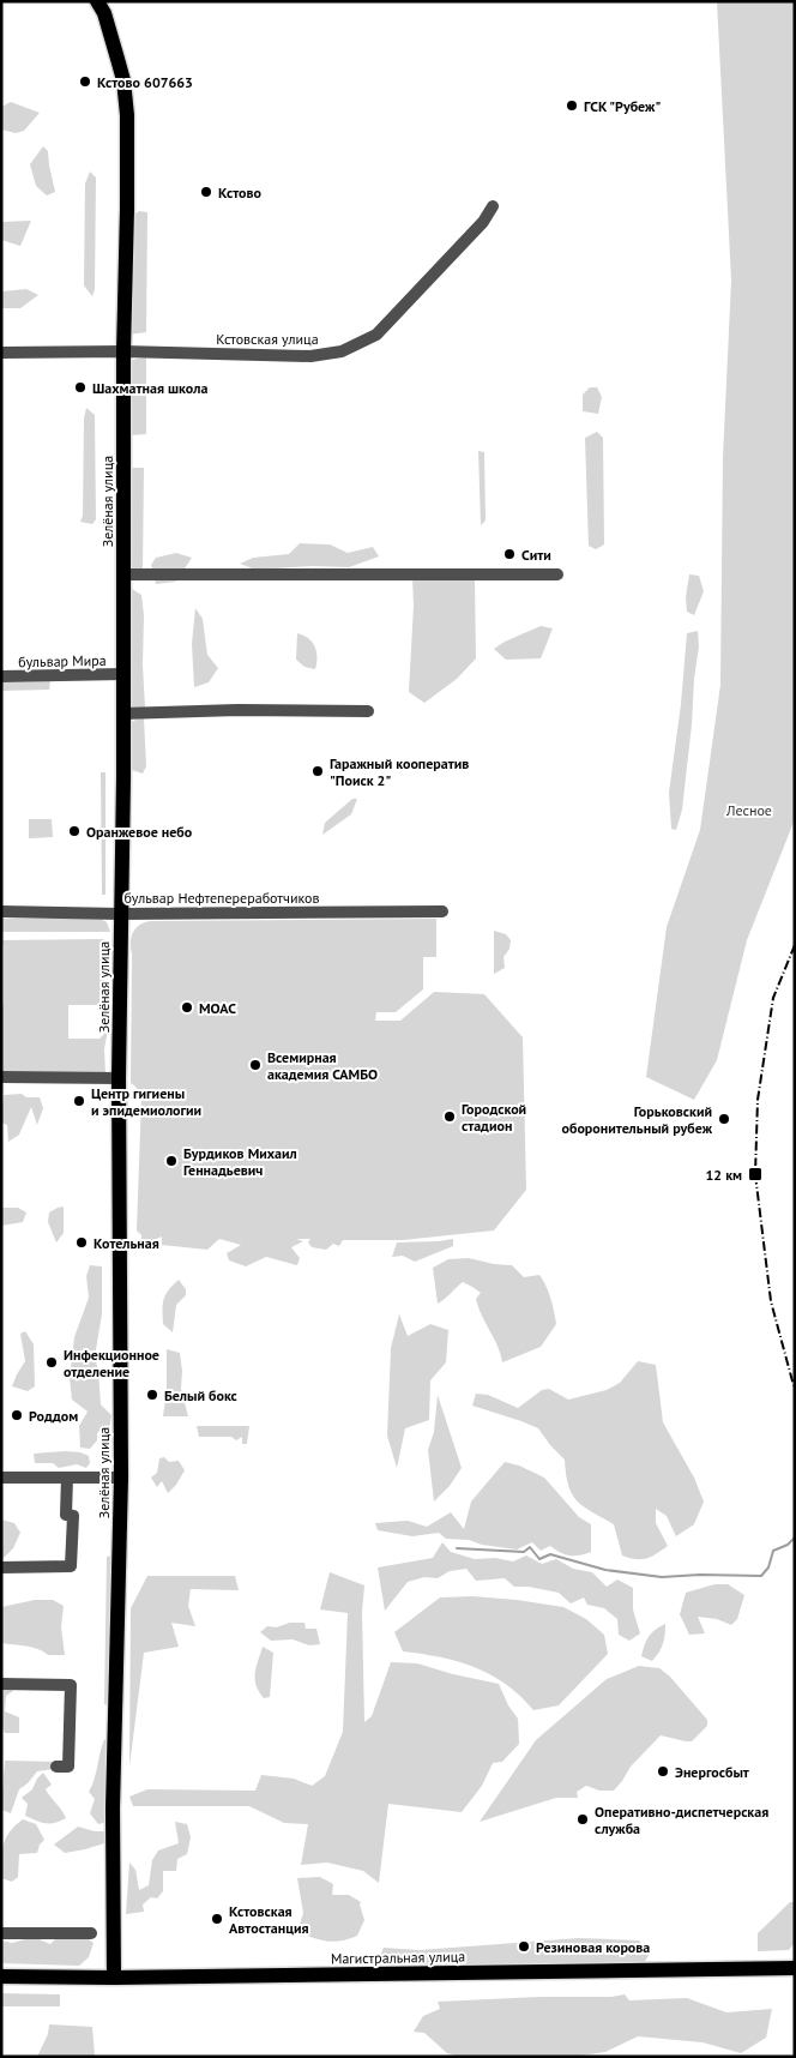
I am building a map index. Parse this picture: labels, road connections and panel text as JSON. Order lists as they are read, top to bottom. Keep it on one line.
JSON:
{"streets":{"main road":["Зелёная улица","Магистральная улица"],"street":["Кстовская улица","бульвар Мира","бульвар Нефтепереработчиков"]},"crossings":[["Кстовская улица","Зелёная улица"],["Зелёная улица","бульвар Мира"],["Зелёная улица","бульвар Нефтепереработчиков"],["Зелёная улица","Магистральная улица"]],"parks":["Лесное"],"places":{"other":["Кстово 607663","ГСК \"Рубеж\"","Кстово","Шахматная школа","Сити","Гаражный кооператив \"Поиск 2\"","Оранжевое небо","МОАС","Всемирная академия САМБО","Центр гигиены и эпидемиологии","Городской стадион","Горьковский оборонительный рубеж","Бурдиков Михаил Геннадьевич","Котельная","Инфекционное отделение","Белый бокс","Роддом","Энергосбыт","Оперативно-диспетчерская служба","Кстовская Автостанция","Резиновая корова"],"transit":["12 км"]}}
